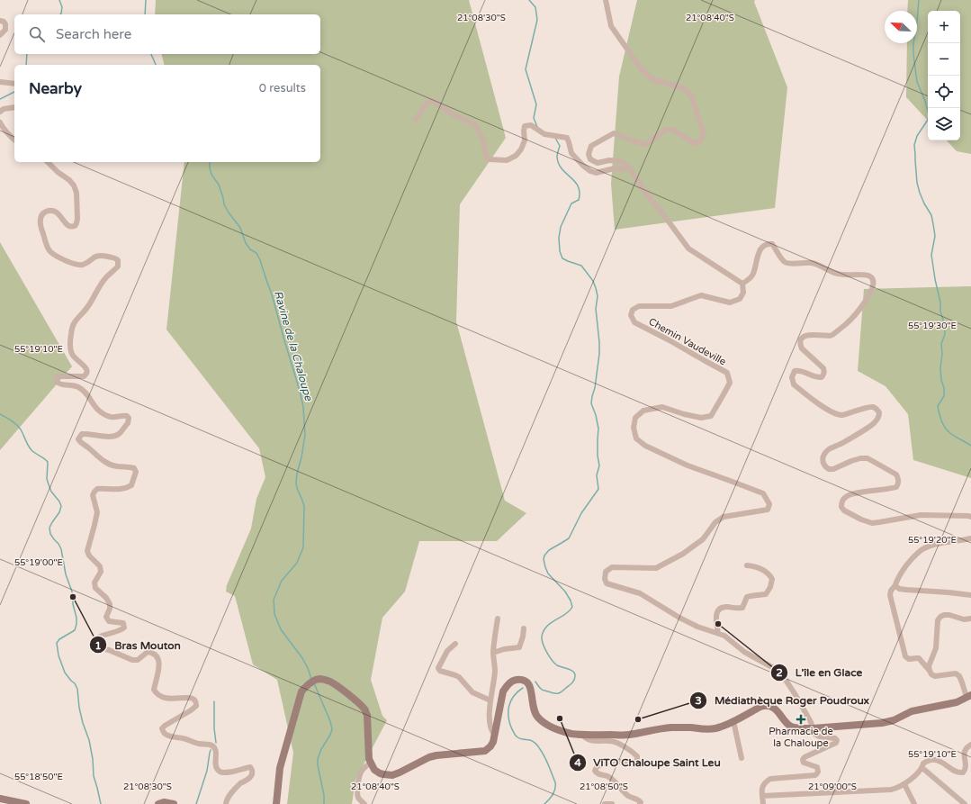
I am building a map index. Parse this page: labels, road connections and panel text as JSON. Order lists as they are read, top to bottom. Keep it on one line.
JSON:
{"streets":{"street":["Chemin Vaudeville"]},"water":["Ravine de la Chaloupe"],"places":{"other":["Bras Mouton","L'île en Glace","ViTO Chaloupe Saint Leu","Médiathèque Roger Poudroux"],"health":["Pharmacie de la Chaloupe"]},"north":"top left","page":{"map_buttons":["+","−"],"search":"Search here","heading":["Nearby","0 results"]},"coordinates":["21°08'30\"S","21°08'40\"S","55°19'30\"E","55°19'10\"E","55°19'20\"E","55°19'00\"E","55°18'50\"E","21°08'50\"S","21°09'00\"S"]}
